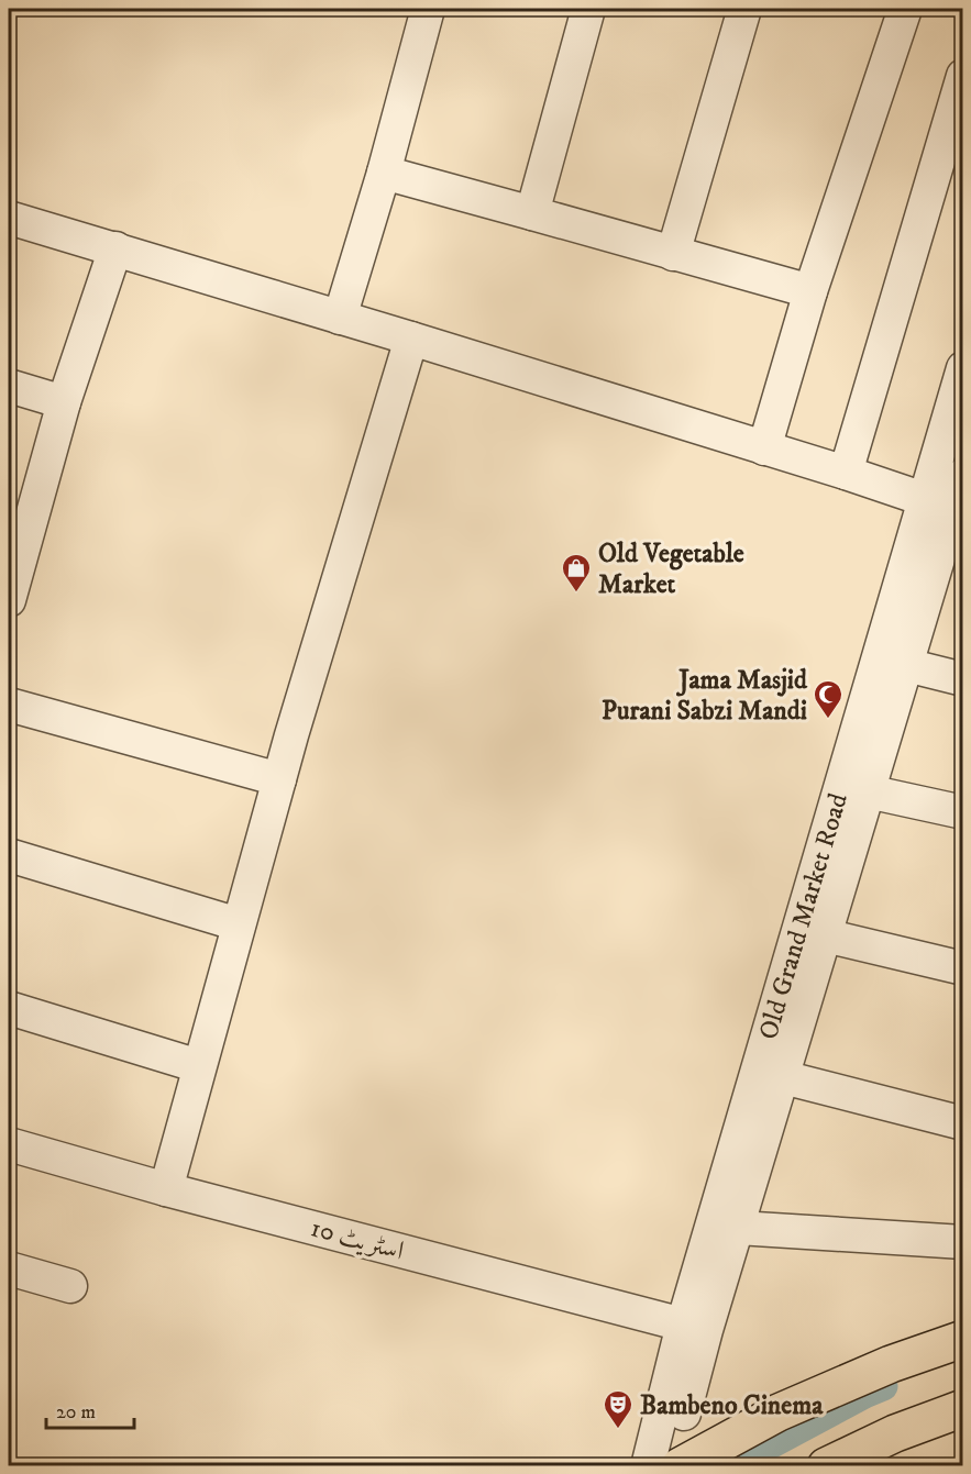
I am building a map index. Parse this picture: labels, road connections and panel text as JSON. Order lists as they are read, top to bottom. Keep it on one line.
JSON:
{"streets":{"street":["Old Grand Market Road","اسٹریٹ 10"]},"crossings":[["Old Grand Market Road","اسٹریٹ 10"]],"places":{"shop":["Old Vegetable Market"],"mosque":["Jama Masjid Purani Sabzi Mandi"],"theatre":["Bambeno Cinema"]},"scale_bar":"20 m"}
